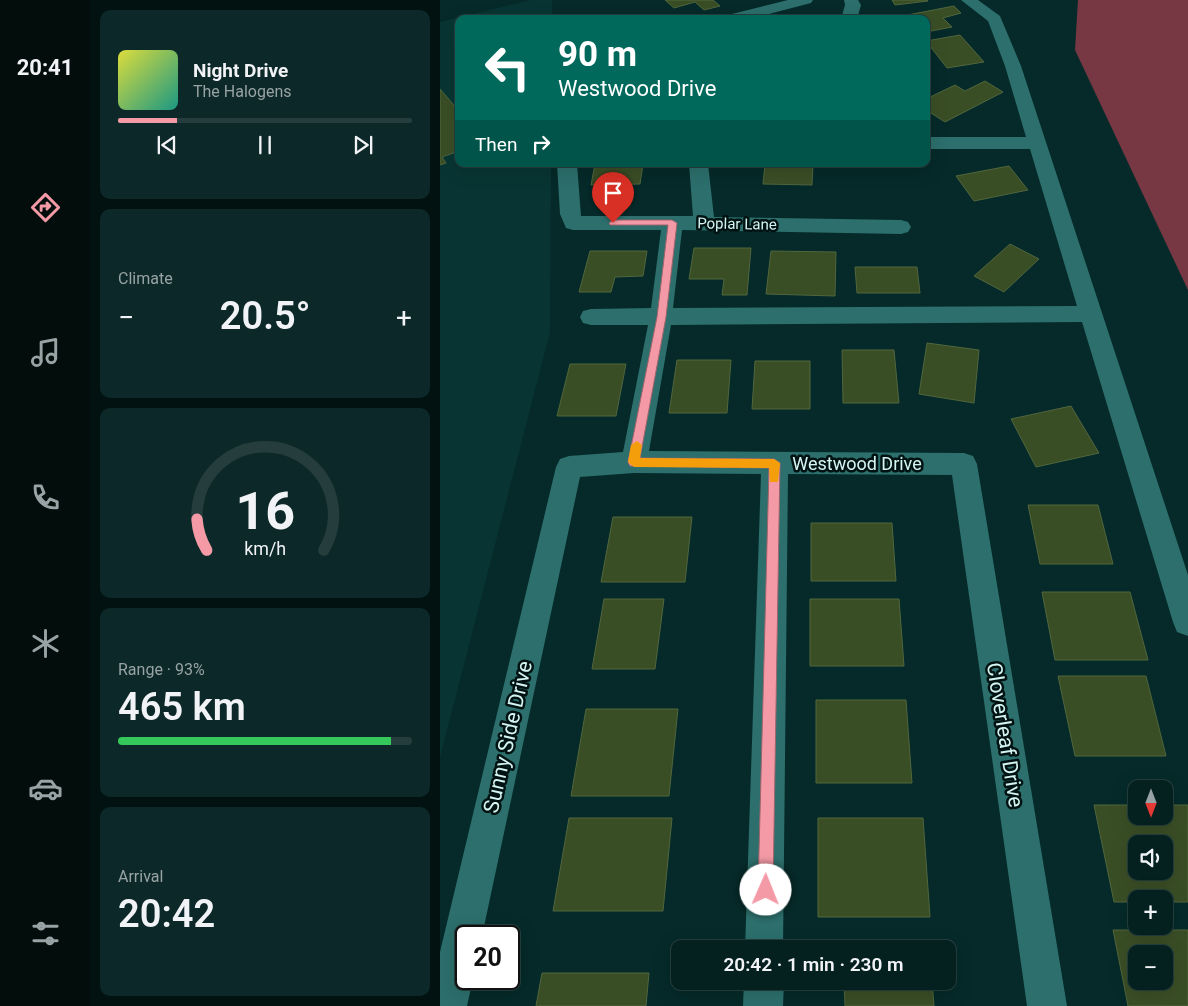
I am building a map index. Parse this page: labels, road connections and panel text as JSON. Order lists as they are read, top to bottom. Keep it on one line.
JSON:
{"streets":{"street":["Poplar Lane","Westwood Drive","Cloverleaf Drive","Sunny Side Drive"]},"crossings":[["Westwood Drive","Cloverleaf Drive"],["Westwood Drive","Sunny Side Drive"]],"north":"bottom","page":{"tabs":"20:41","turn":["90 m","Westwood Drive"],"song":["Night Drive","The Halogens"],"then":"Then","tile":["Climate",["Range · 93%","465 km"],["Arrival","20:42"]],"heat":["−","20.5°","+"],"map_buttons":["+","−"],"limit":"20","trip":"20:42 · 1 min · 230 m","gauge":["16","km/h"]}}
